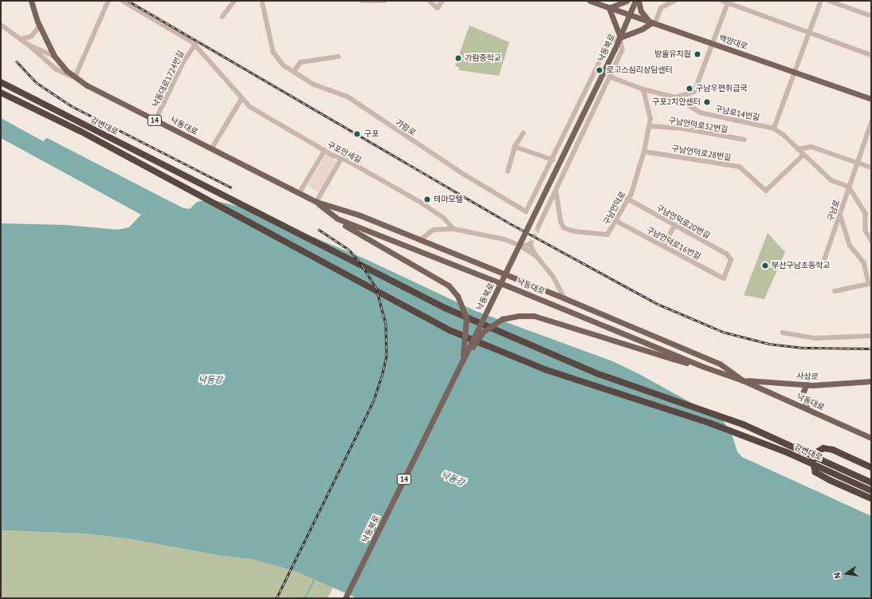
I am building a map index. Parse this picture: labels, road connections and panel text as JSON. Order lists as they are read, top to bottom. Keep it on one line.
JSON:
{"streets":{"highway":["강변대로"],"main road":["백양대로","낙동북로","14","낙동대로","사상로"],"street":["낙동대로1724번길","구남로14번길","구남언덕로32번길","가람로","구포만세길","구남언덕로28번길","구남언덕로","구남로","구남언덕로20번길","구남언덕로16번길"]},"crossings":[["백양대로","낙동북로"],["낙동북로","14"],["낙동대로1724번길","낙동대로"],["낙동대로1724번길","구포만세길"],["구남로14번길","구남언덕로28번길"],["구남로14번길","구남언덕로"],["구남로14번길","구남로"],["14","낙동대로"],["14","사상로"],["구남언덕로32번길","구남언덕로"],["낙동대로","사상로"],["구남언덕로28번길","구남언덕로"],["구남언덕로","구남언덕로20번길"],["구남언덕로","구남언덕로16번길"],["구남언덕로20번길","구남언덕로16번길"]],"water":["낙동강"],"places":["방울유치원","가람중학교","로고스심리상담센터","구남우편취급국","구포2치안센터","구포","테마모텔","부산구남초등학교"],"north":"left"}
